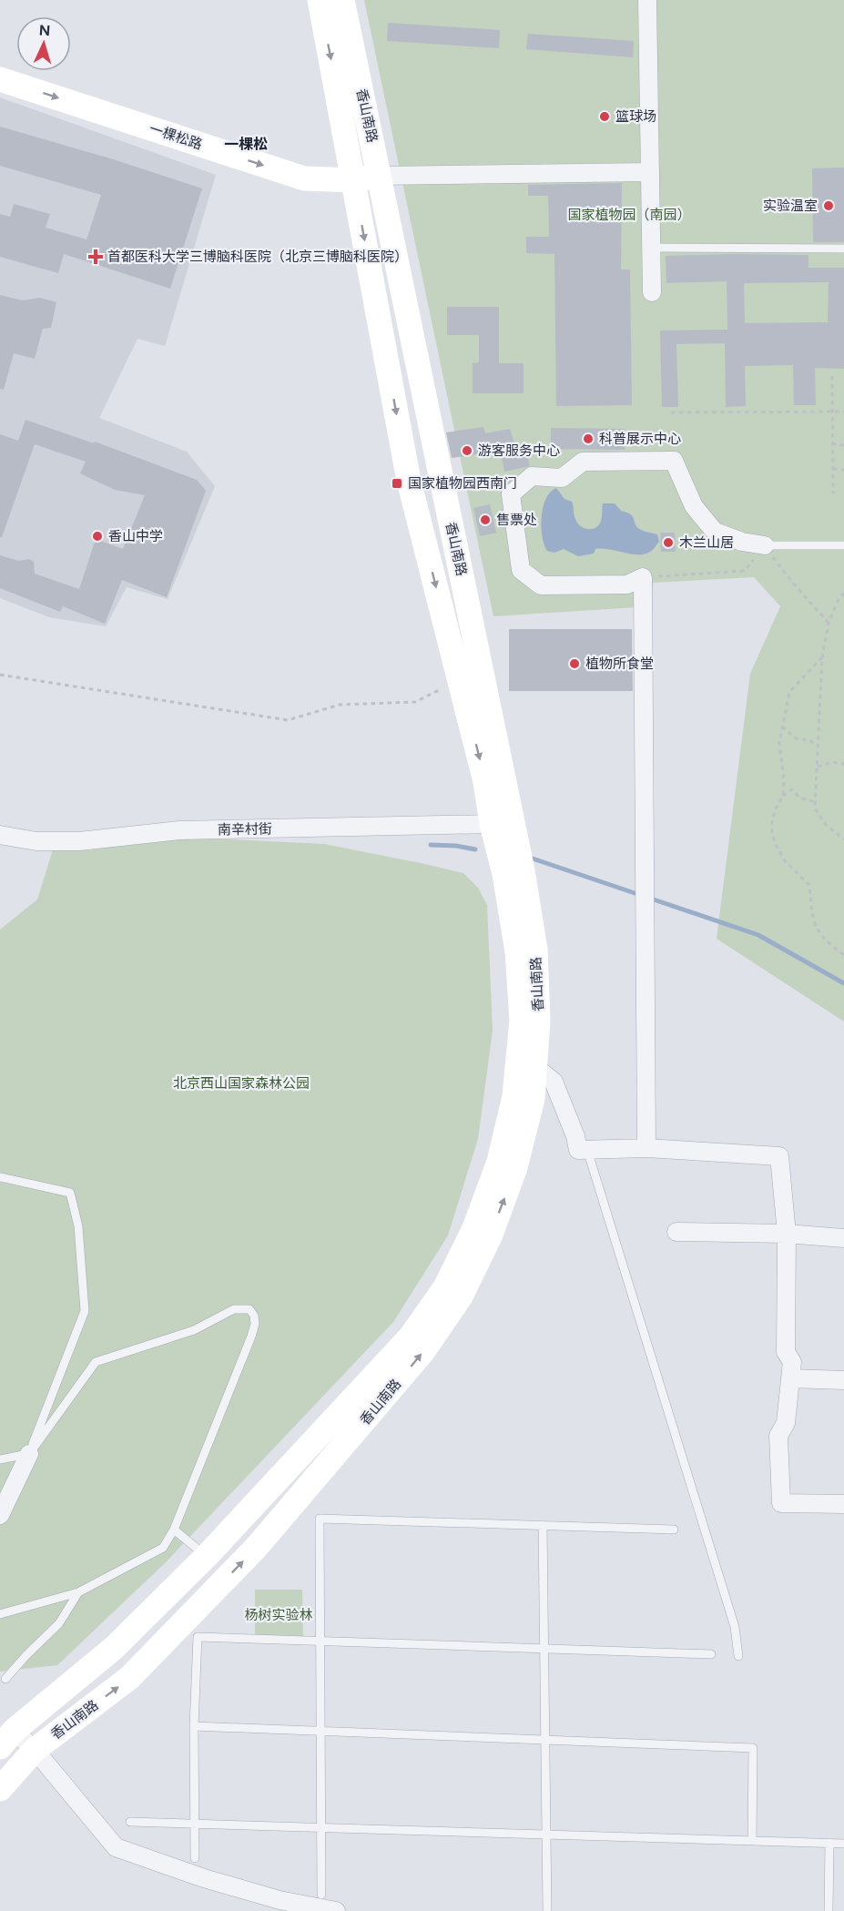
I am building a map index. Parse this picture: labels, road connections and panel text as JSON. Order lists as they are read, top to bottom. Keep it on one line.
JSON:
{"streets":{"street":["香山南路","一棵松路","南辛村街"]},"crossings":[["香山南路","一棵松路"],["香山南路","南辛村街"]],"one_way":["一棵松路"],"districts":["一棵松"],"parks":["国家植物园（南园）","北京西山国家森林公园","杨树实验林"],"places":{"other":["篮球场","实验温室","科普展示中心","游客服务中心","售票处","香山中学","木兰山居","植物所食堂"],"health":["首都医科大学三博脑科医院（北京三博脑科医院）"],"transit":["国家植物园西南门"]},"north":"top"}
